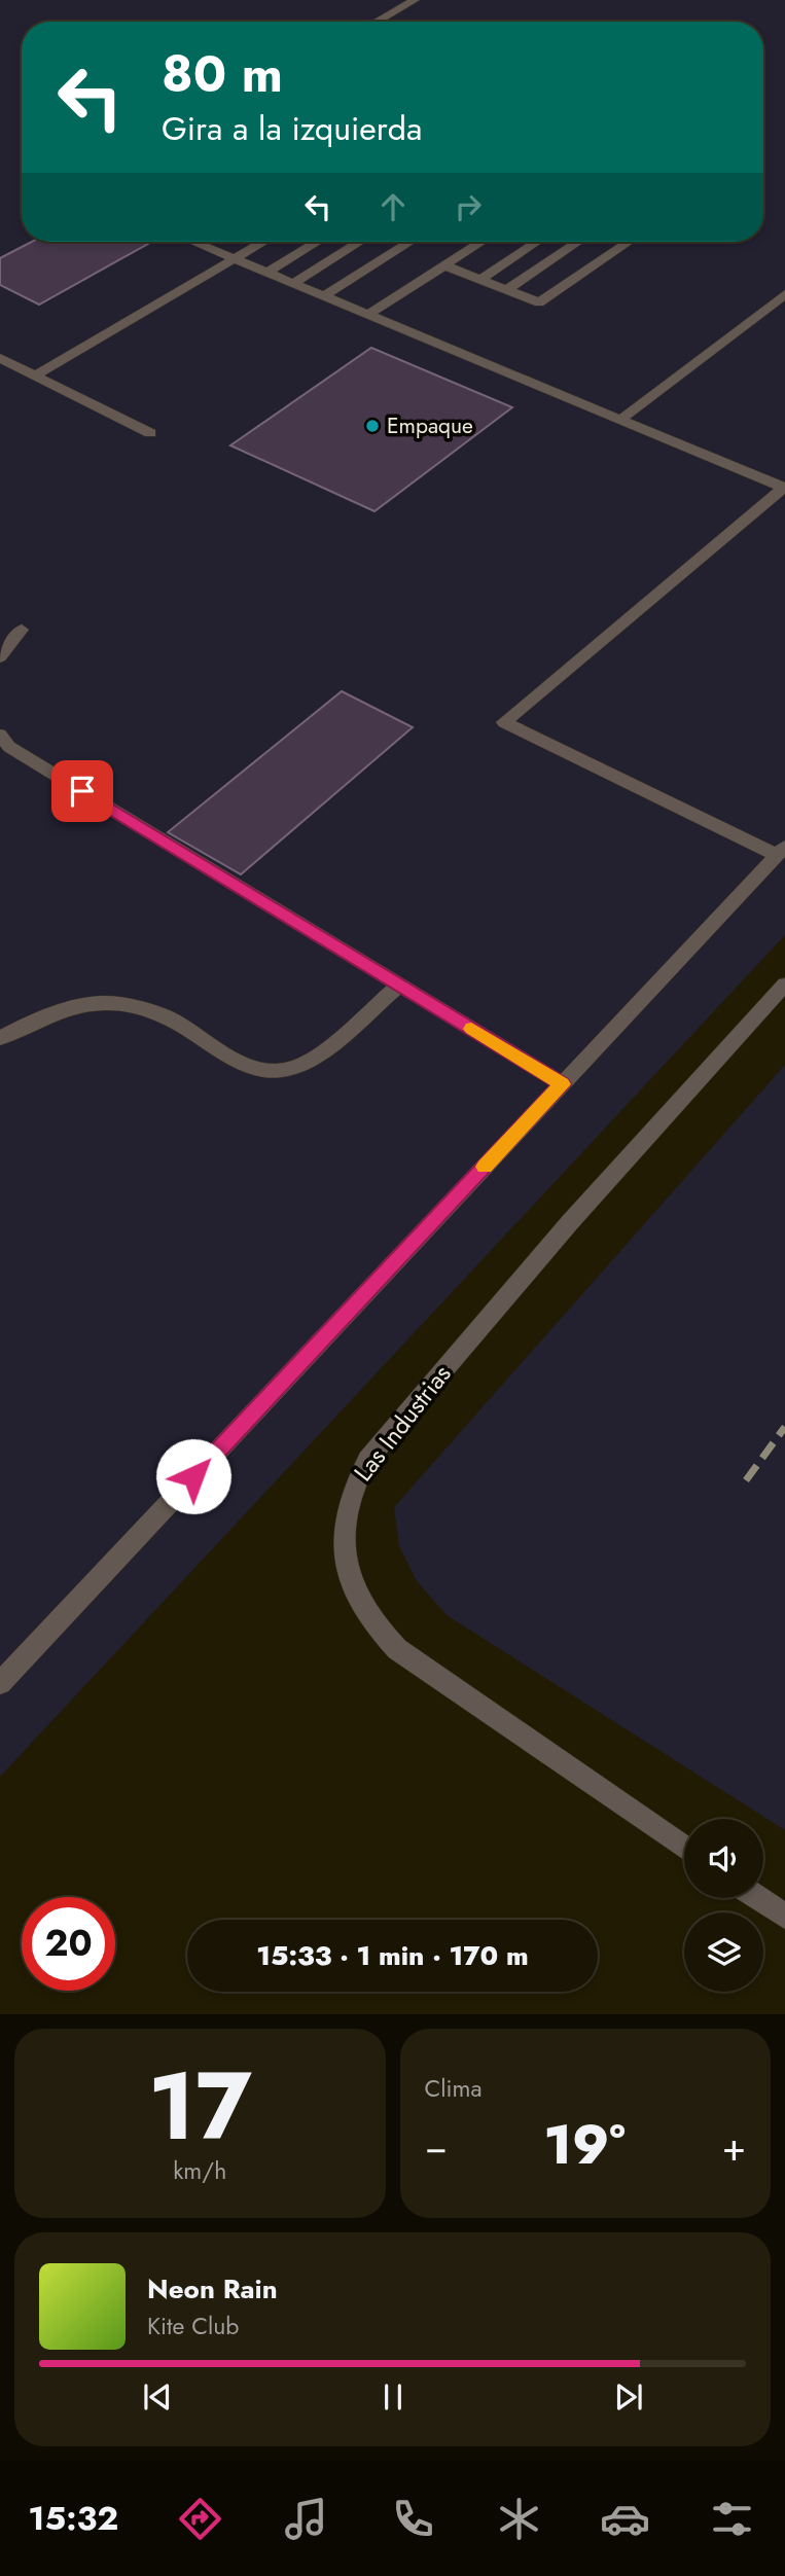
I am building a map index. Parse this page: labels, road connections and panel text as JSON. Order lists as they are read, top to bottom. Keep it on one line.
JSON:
{"streets":{"street":["Las Industrias"]},"places":["Empaque"],"page":{"turn":["80 m","Gira a la izquierda"],"limit":"20","trip":"15:33 · 1 min · 170 m","tile":[["17","km/h"],"Clima"],"heat":["−","19°","+"],"song":["Neon Rain","Kite Club"],"tabs":"15:32"}}
